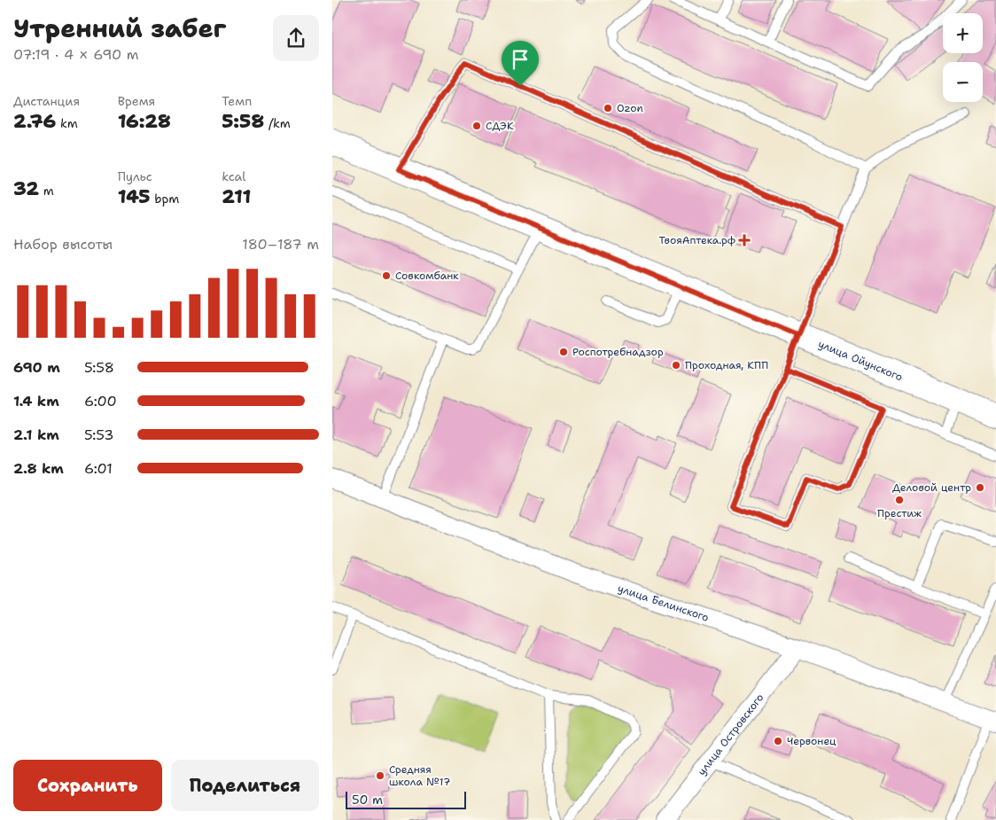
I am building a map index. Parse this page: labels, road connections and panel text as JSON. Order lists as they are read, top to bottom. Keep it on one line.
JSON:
{"streets":{"main road":["улица Ойунского"],"street":["улица Белинского","улица Островского"]},"crossings":[["улица Белинского","улица Островского"]],"places":{"other":["Ozon","СДЭК","Совкомбанк","Роспотребнадзор","Проходная, КПП","Деловой центр","Престиж","Червонец","Средняя школа №17"],"health":["ТвояАптека.рф"]},"scale_bar":"50 m","page":{"heading":["Утренний забег","07:19 · 4 × 690 m"],"map_buttons":["+","−"],"stats":[["Дистанция","2.76 km"],["Время","16:28"],["Темп","5:58 /km"],["32 m"],["Пульс","145 bpm"],["kcal","211"]],"chart":["Набор высоты","180–187 m"],"list":[{"name":"690 m","note":"5:58"},{"name":"1.4 km","note":"6:00"},{"name":"2.1 km","note":"5:53"},{"name":"2.8 km","note":"6:01"}],"buttons":["Сохранить","Поделиться"],"scale":"50 m"}}
